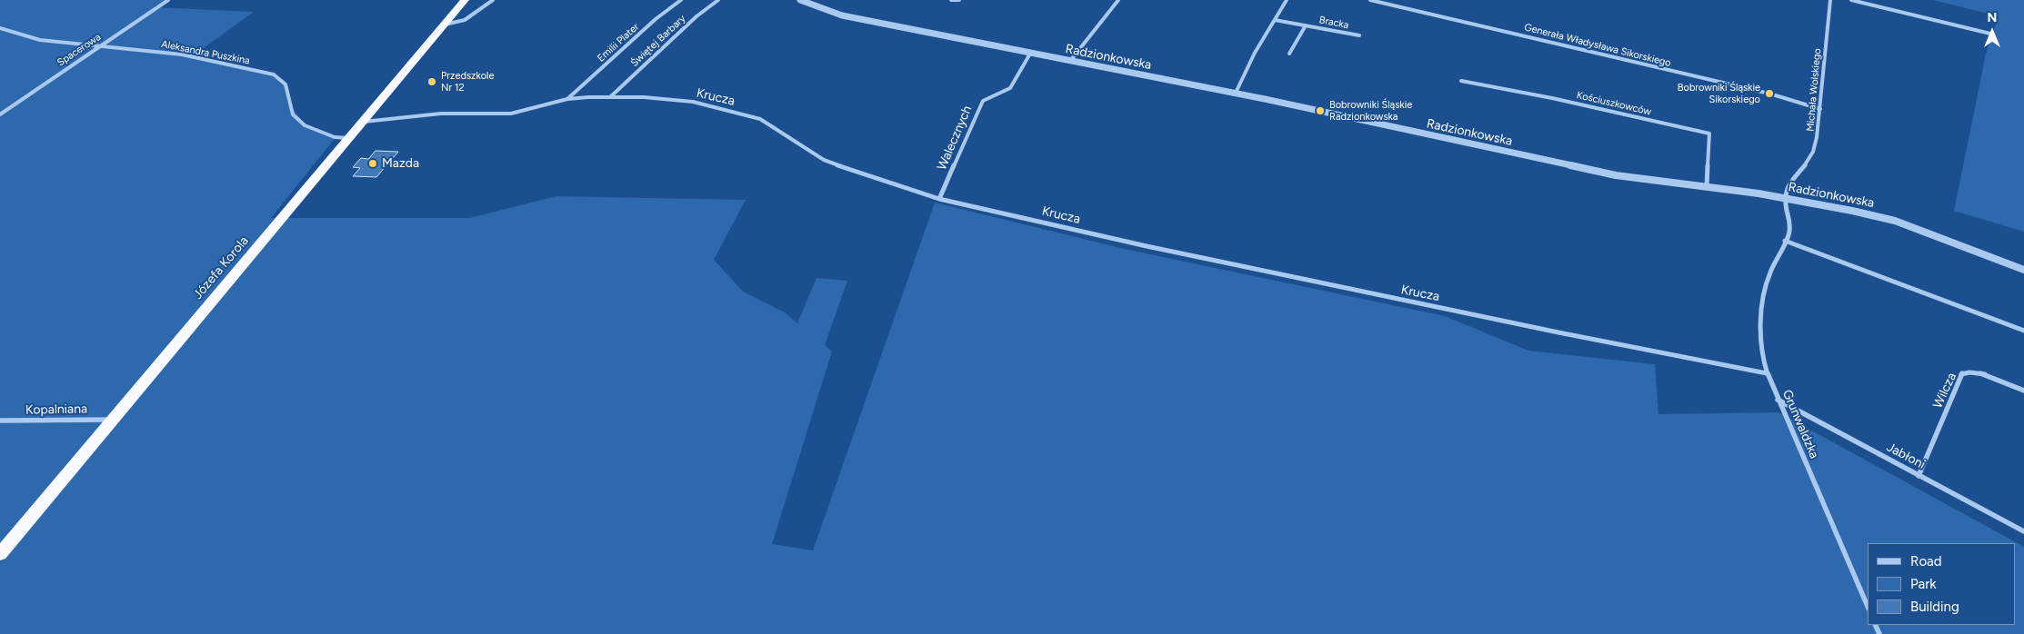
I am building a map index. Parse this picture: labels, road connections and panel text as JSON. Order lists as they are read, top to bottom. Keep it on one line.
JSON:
{"streets":{"highway":["Józefa Korola"],"street":["Bracka","Świętej Barbary","Emilii Plater","Generała Władysława Sikorskiego","Spacerowa","Aleksandra Puszkina","Radzionkowska","Michała Wolskiego","Krucza","Kościuszkowców","Walecznych","Wilcza","Kopalniana","Grunwaldzka","Jabłoni"]},"crossings":[["Świętej Barbary","Krucza"],["Emilii Plater","Krucza"],["Generała Władysława Sikorskiego","Michała Wolskiego"],["Spacerowa","Aleksandra Puszkina"],["Aleksandra Puszkina","Józefa Korola"],["Radzionkowska","Michała Wolskiego"],["Radzionkowska","Kościuszkowców"],["Radzionkowska","Walecznych"],["Radzionkowska","Grunwaldzka"],["Michała Wolskiego","Grunwaldzka"],["Krucza","Walecznych"],["Krucza","Józefa Korola"],["Krucza","Grunwaldzka"],["Józefa Korola","Kopalniana"],["Wilcza","Jabłoni"],["Grunwaldzka","Jabłoni"]],"places":["Przedszkole Nr 12","Bobrowniki Śląskie Sikorskiego","Bobrowniki Śląskie Radzionkowska","Mazda"],"legend":["Road","Park","Building"],"north":"top"}
